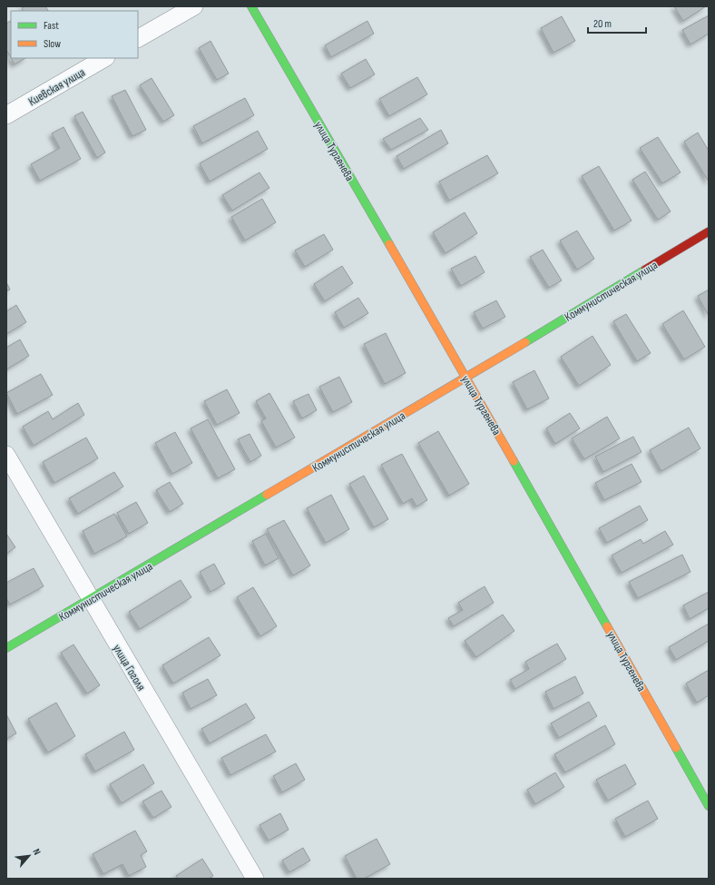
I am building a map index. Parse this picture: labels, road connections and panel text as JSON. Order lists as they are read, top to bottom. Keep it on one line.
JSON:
{"streets":{"street":["Киевская улица","улица Тургенева","Коммунистическая улица","улица Гоголя"]},"crossings":[["улица Тургенева","Коммунистическая улица"],["Коммунистическая улица","улица Гоголя"]],"legend":["Fast","Slow"],"scale_bar":"20 m","north":"top right"}
